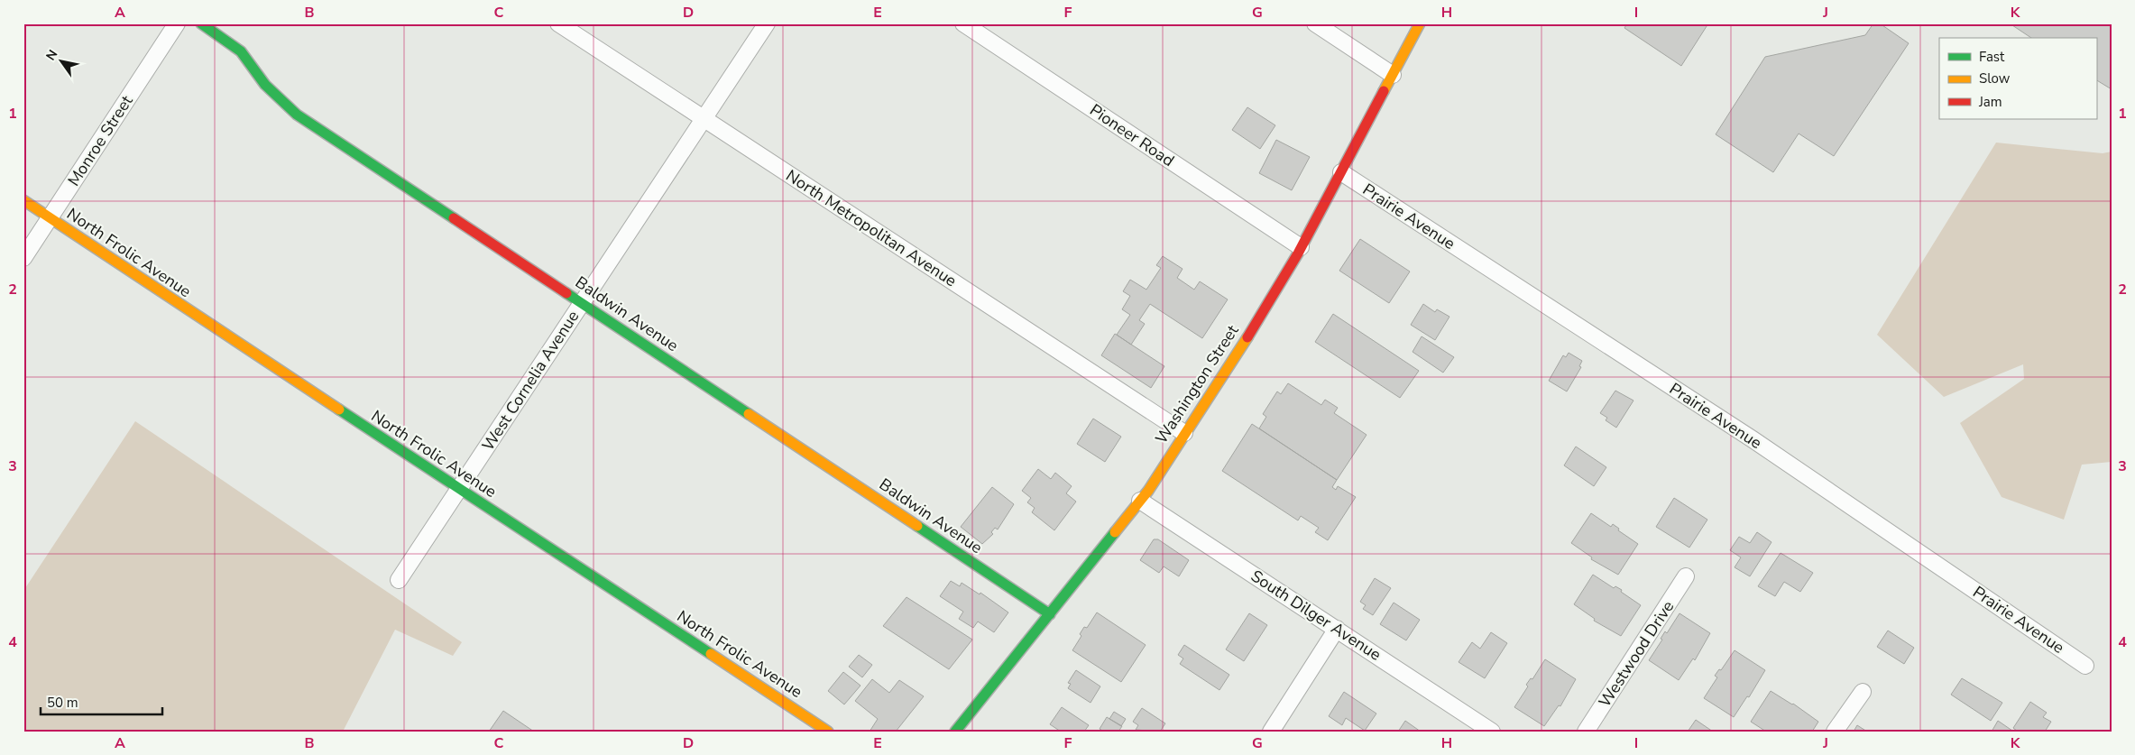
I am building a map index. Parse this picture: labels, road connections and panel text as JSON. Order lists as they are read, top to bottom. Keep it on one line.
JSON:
{"streets":{"street":["Pioneer Road","Monroe Street","Prairie Avenue","North Metropolitan Avenue","North Frolic Avenue","Baldwin Avenue","West Cornelia Avenue","Washington Street","South Dilger Avenue","Westwood Drive"]},"crossings":[["Pioneer Road","Washington Street"],["Monroe Street","North Frolic Avenue"],["Prairie Avenue","Washington Street"],["North Metropolitan Avenue","West Cornelia Avenue"],["North Metropolitan Avenue","Washington Street"],["North Frolic Avenue","West Cornelia Avenue"],["Baldwin Avenue","West Cornelia Avenue"],["Baldwin Avenue","Washington Street"],["Washington Street","South Dilger Avenue"]],"legend":["Fast","Slow","Jam"],"scale_bar":"50 m","north":"top left","grid":{"columns":["A","B","C","D","E","F","G","H","I","J","K"],"rows":["1","2","3","4"]}}
